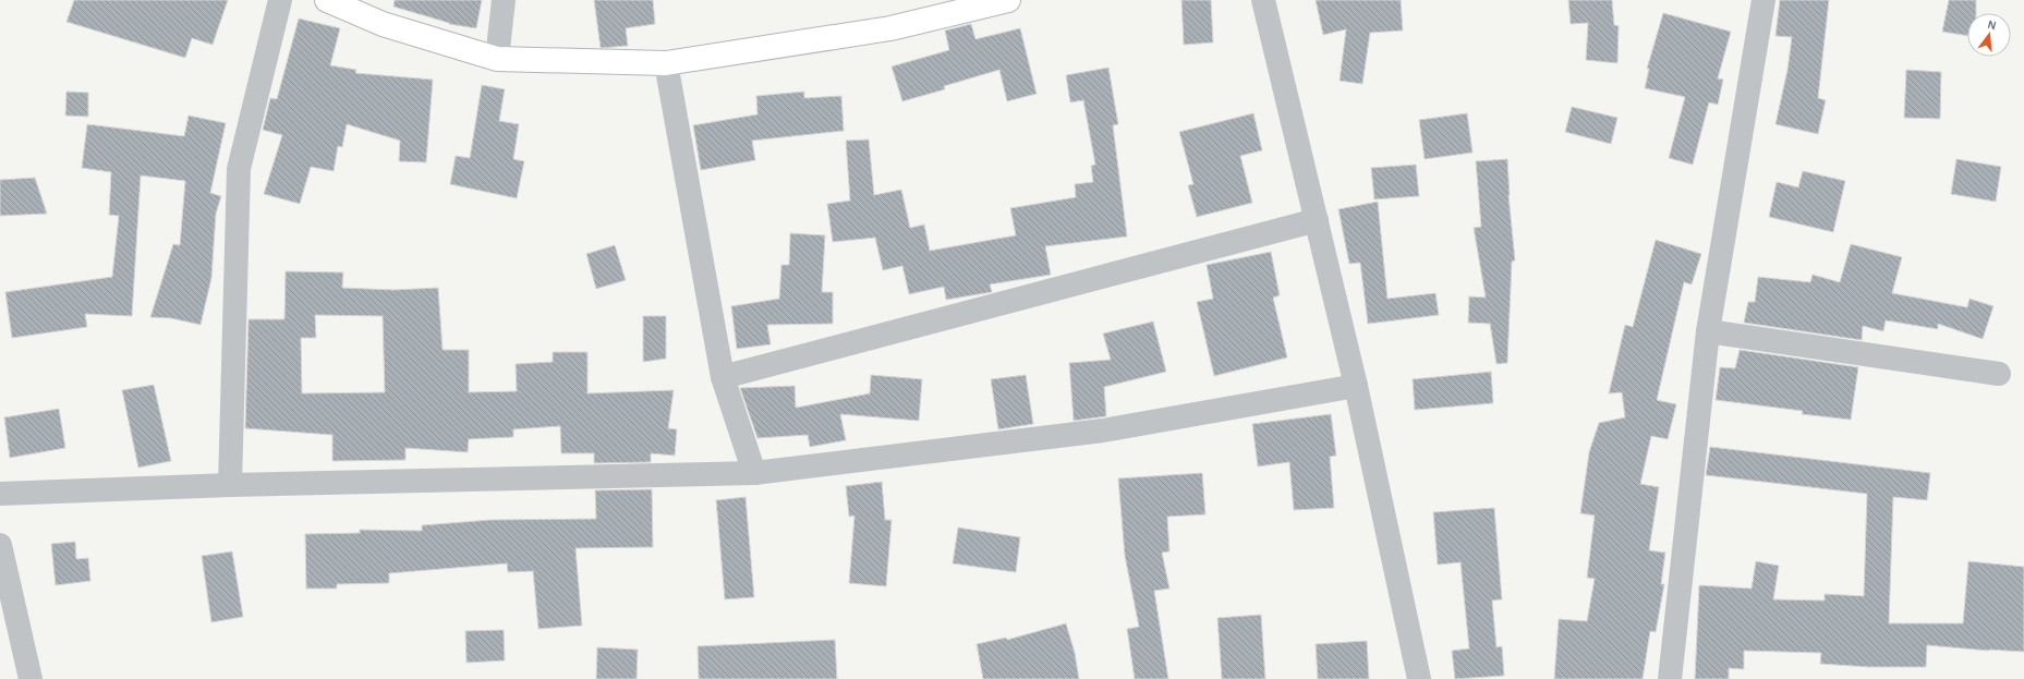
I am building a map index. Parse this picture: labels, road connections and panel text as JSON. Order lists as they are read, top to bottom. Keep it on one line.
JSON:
{"north":"top"}
